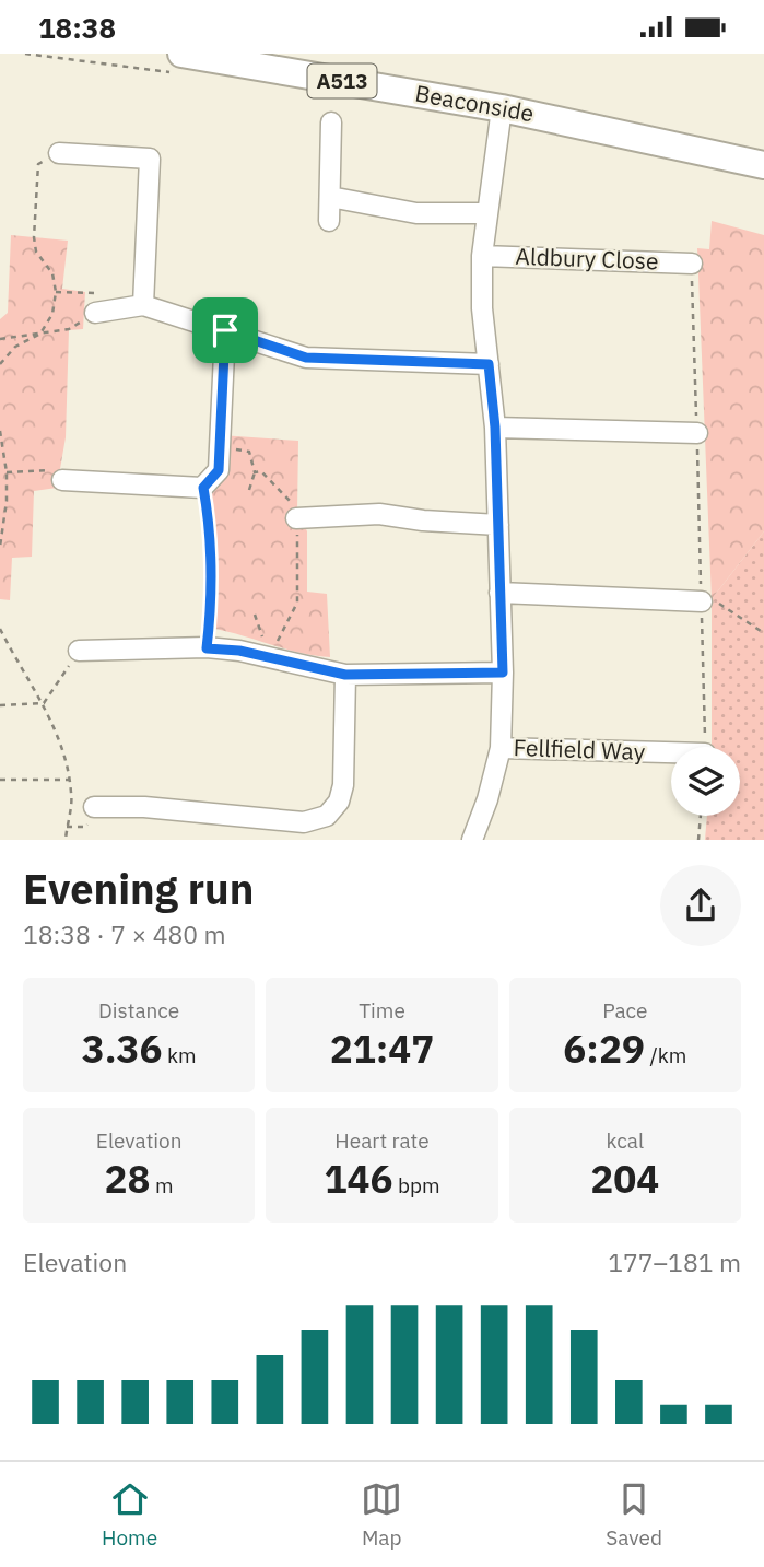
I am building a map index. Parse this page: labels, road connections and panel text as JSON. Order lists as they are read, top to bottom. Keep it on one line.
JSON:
{"streets":{"highway":["A513","Beaconside"],"street":["Aldbury Close","Fellfield Way"]},"page":{"status":"18:38","heading":["Evening run","18:38 · 7 × 480 m"],"stats":[["Distance","3.36 km"],["Time","21:47"],["Pace","6:29 /km"],["Elevation","28 m"],["Heart rate","146 bpm"],["kcal","204"]],"chart":["Elevation","177–181 m"],"tabs":["Home","Map","Saved"]}}
